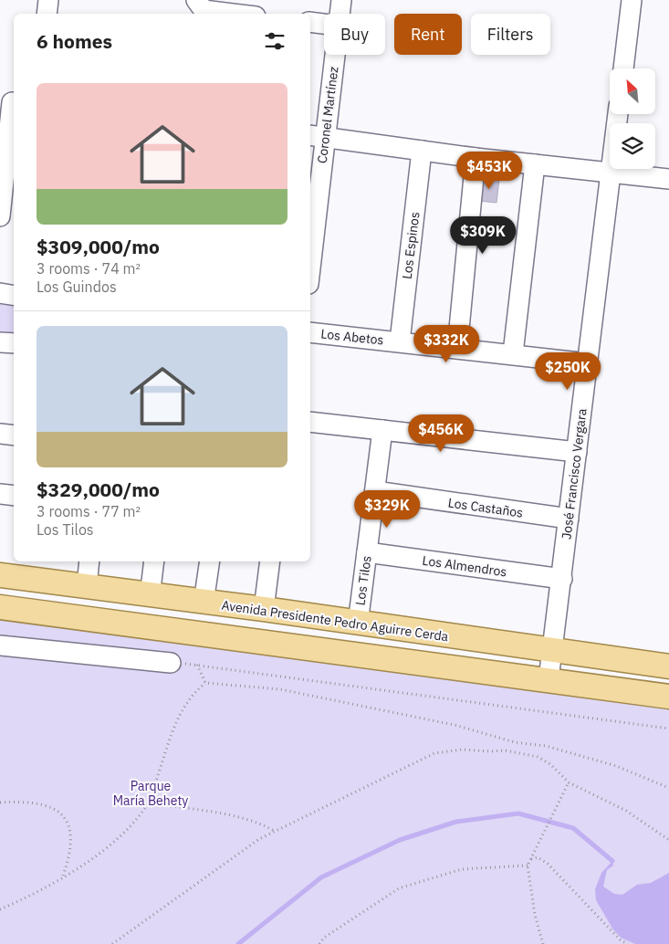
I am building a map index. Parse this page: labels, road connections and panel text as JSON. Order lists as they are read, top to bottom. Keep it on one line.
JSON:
{"streets":{"main road":["Avenida Presidente Pedro Aguirre Cerda"],"street":["Coronel Martínez","Los Espinos","Los Abetos","José Francisco Vergara","Los Castaños","Los Almendros","Los Tilos"]},"crossings":[["Los Espinos","Los Abetos"],["Los Abetos","José Francisco Vergara"],["José Francisco Vergara","Los Castaños"],["José Francisco Vergara","Los Almendros"],["José Francisco Vergara","Avenida Presidente Pedro Aguirre Cerda"],["Los Castaños","Los Tilos"],["Los Almendros","Los Tilos"],["Los Tilos","Avenida Presidente Pedro Aguirre Cerda"]],"parks":["Parque María Behety"],"north":"top left","page":{"chip":["Buy","Rent","Filters"],"heading":"6 homes","list":[{"name":"$309,000/mo","note":"3 rooms · 74 m² · Los Guindos"},{"name":"$329,000/mo","note":"3 rooms · 77 m² · Los Tilos"}],"price":["$453K","$309K","$332K","$250K","$456K","$329K"]}}
